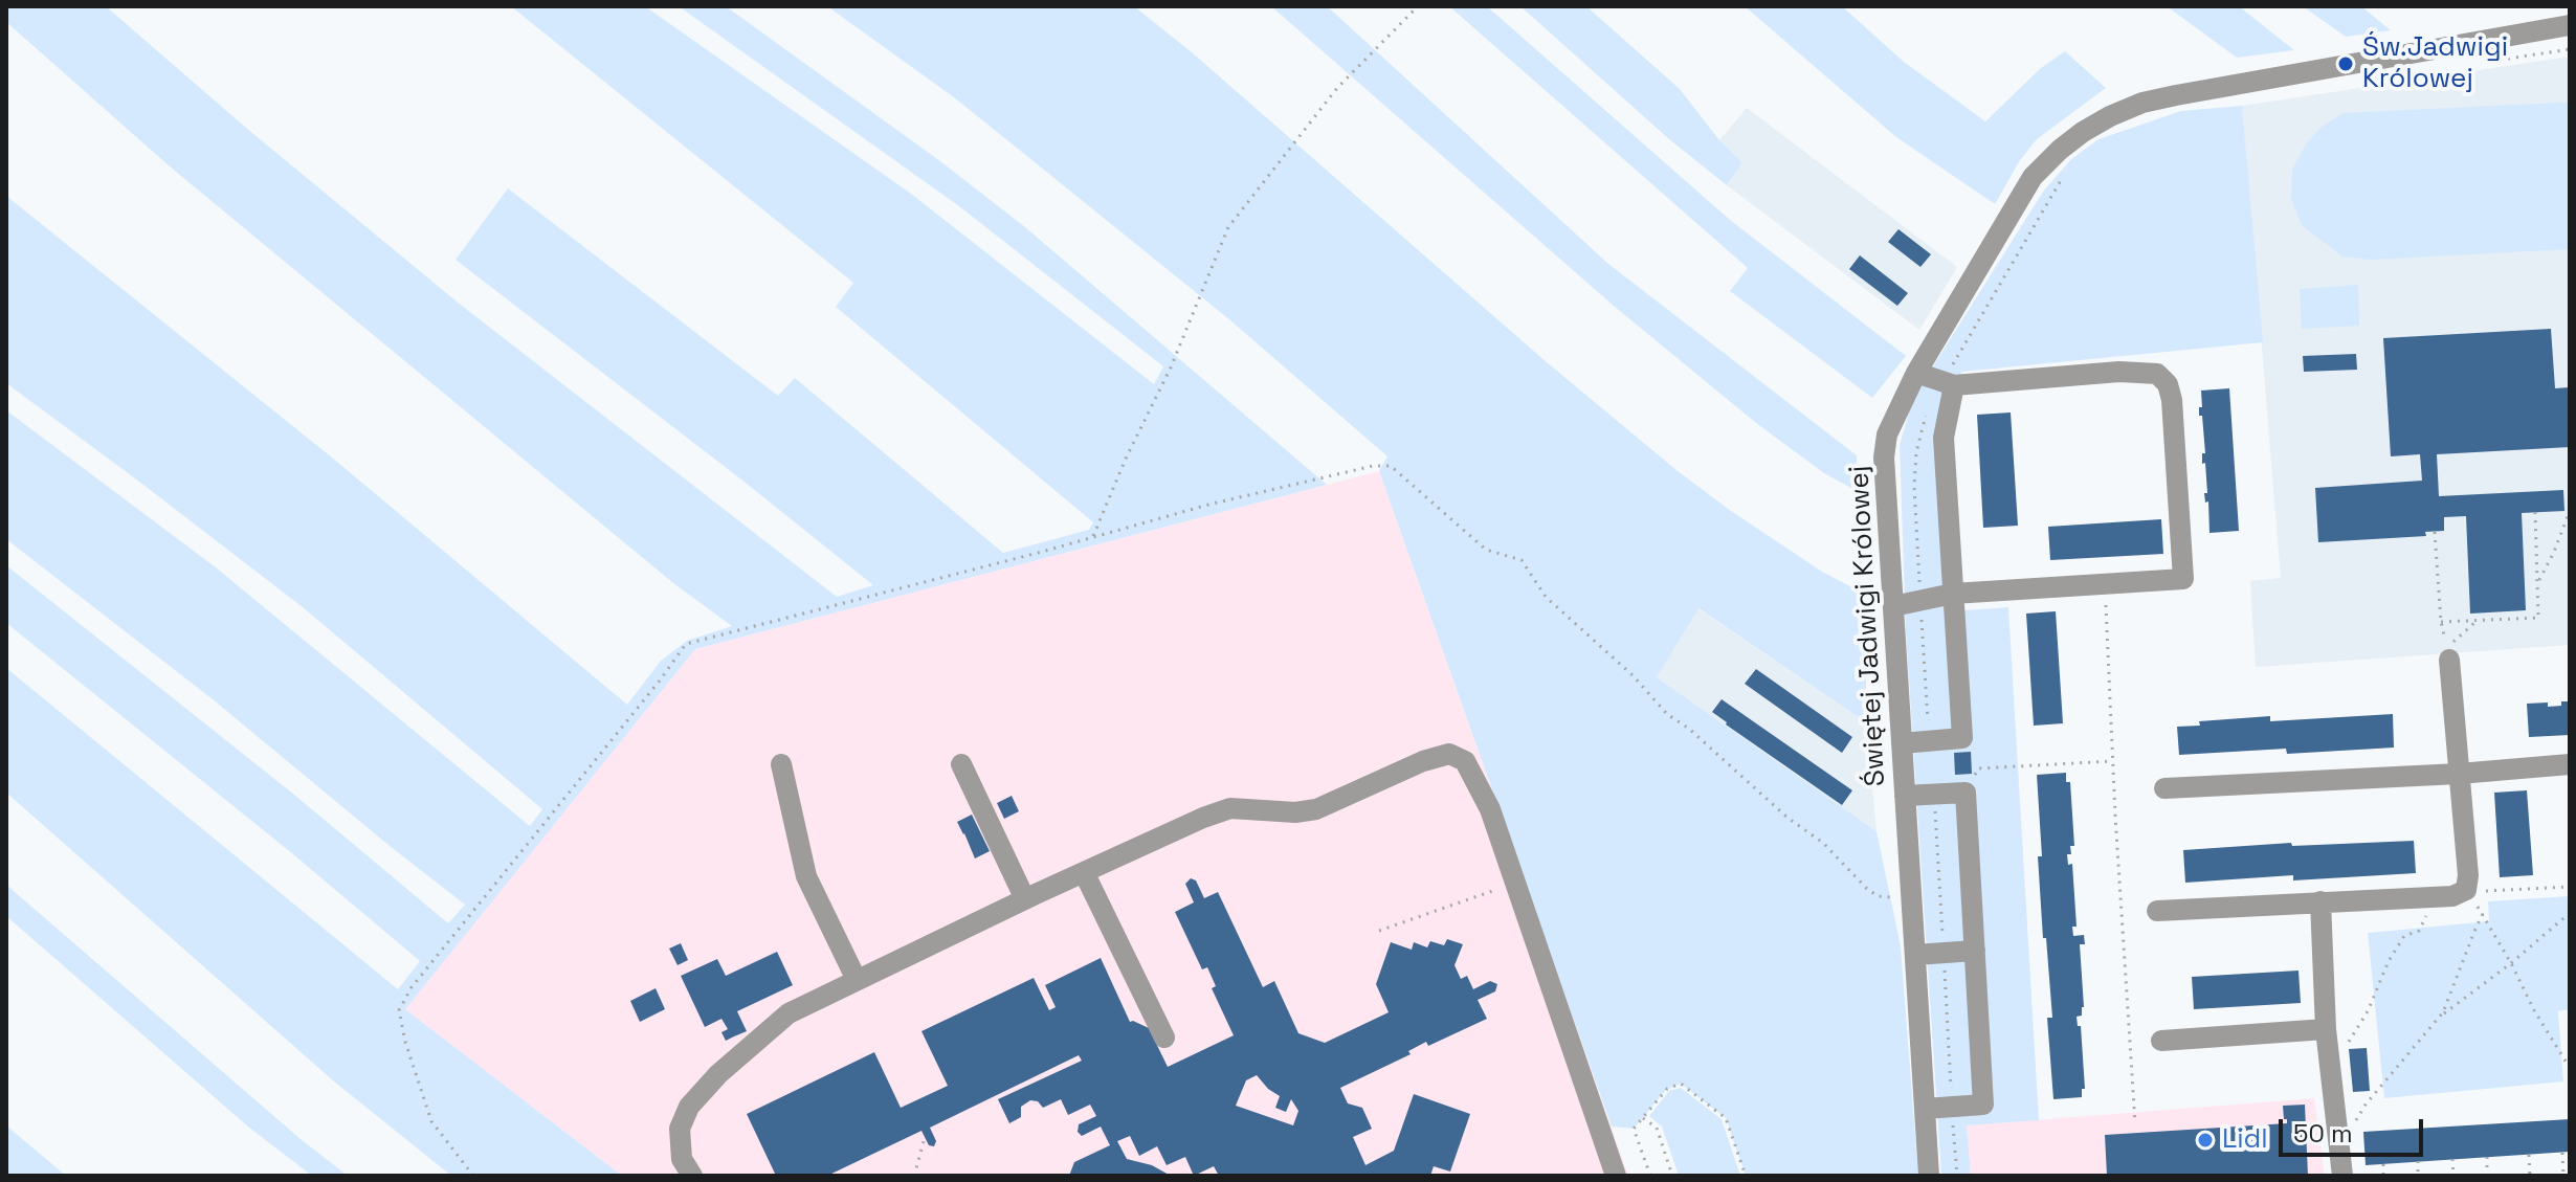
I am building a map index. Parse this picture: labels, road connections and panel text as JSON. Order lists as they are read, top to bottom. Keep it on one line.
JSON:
{"streets":{"street":["Świętej Jadwigi Królowej"]},"places":["Św.Jadwigi Królowej","Lidl"],"scale_bar":"50 m"}
